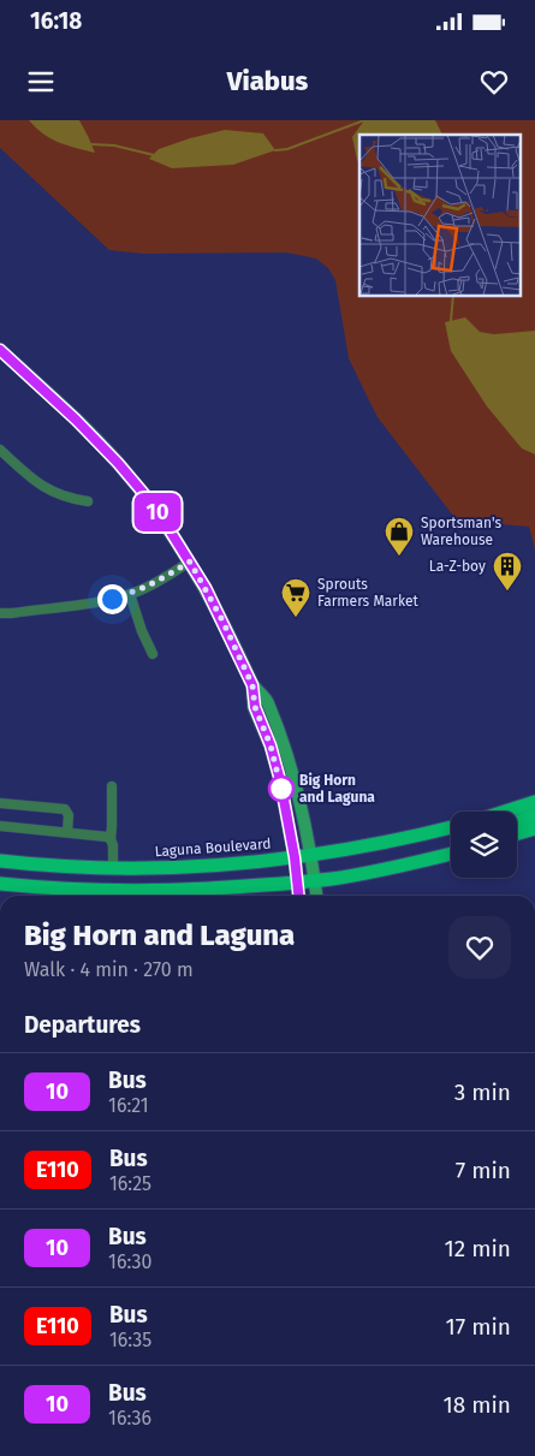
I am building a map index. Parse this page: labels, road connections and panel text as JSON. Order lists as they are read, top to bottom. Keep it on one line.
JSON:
{"streets":{"main road":["Laguna Boulevard"]},"places":{"shop":["Sportsman's Warehouse"],"building":["La-Z-boy"],"supermarket":["Sprouts Farmers Market"],"other":["Big Horn and Laguna"]},"lines":["bus line 10"],"page":{"status":"16:18","header":"Viabus","on_map":"10","heading":[["Big Horn and Laguna","Walk · 4 min · 270 m"],"Departures"],"list":[{"mark":"10","name":"Bus","note":"16:21","value":"3 min"},{"mark":"E110","name":"Bus","note":"16:25","value":"7 min"},{"mark":"10","name":"Bus","note":"16:30","value":"12 min"},{"mark":"E110","name":"Bus","note":"16:35","value":"17 min"},{"mark":"10","name":"Bus","note":"16:36","value":"18 min"}]}}
